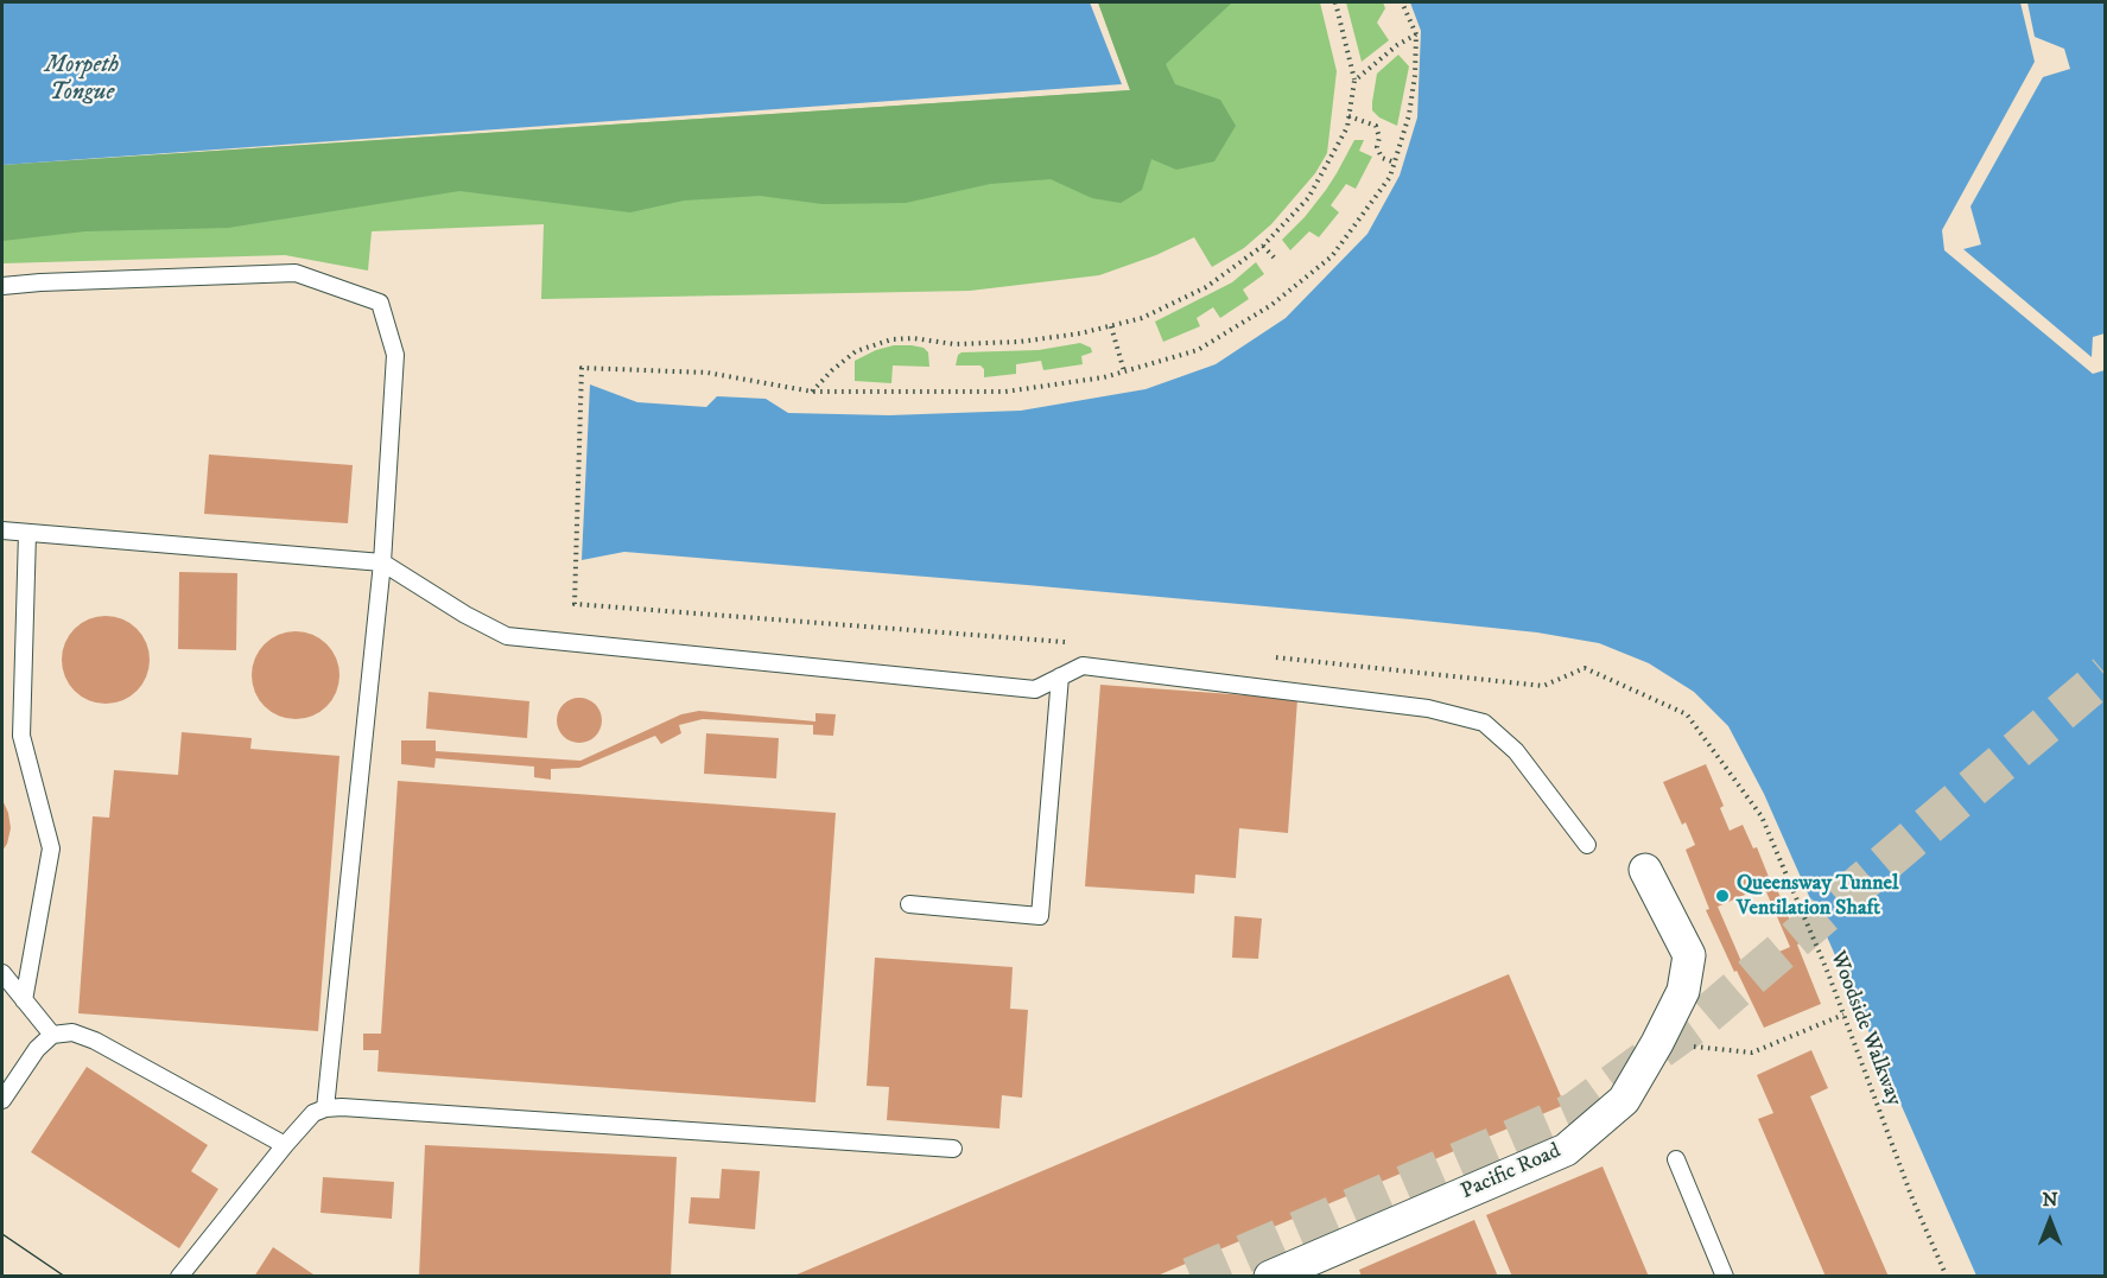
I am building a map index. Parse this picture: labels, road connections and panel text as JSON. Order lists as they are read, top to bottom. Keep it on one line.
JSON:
{"streets":{"street":["Pacific Road"],"path":["Woodside Walkway"]},"water":["Morpeth Tongue"],"places":["Queensway Tunnel Ventilation Shaft"],"north":"top"}
